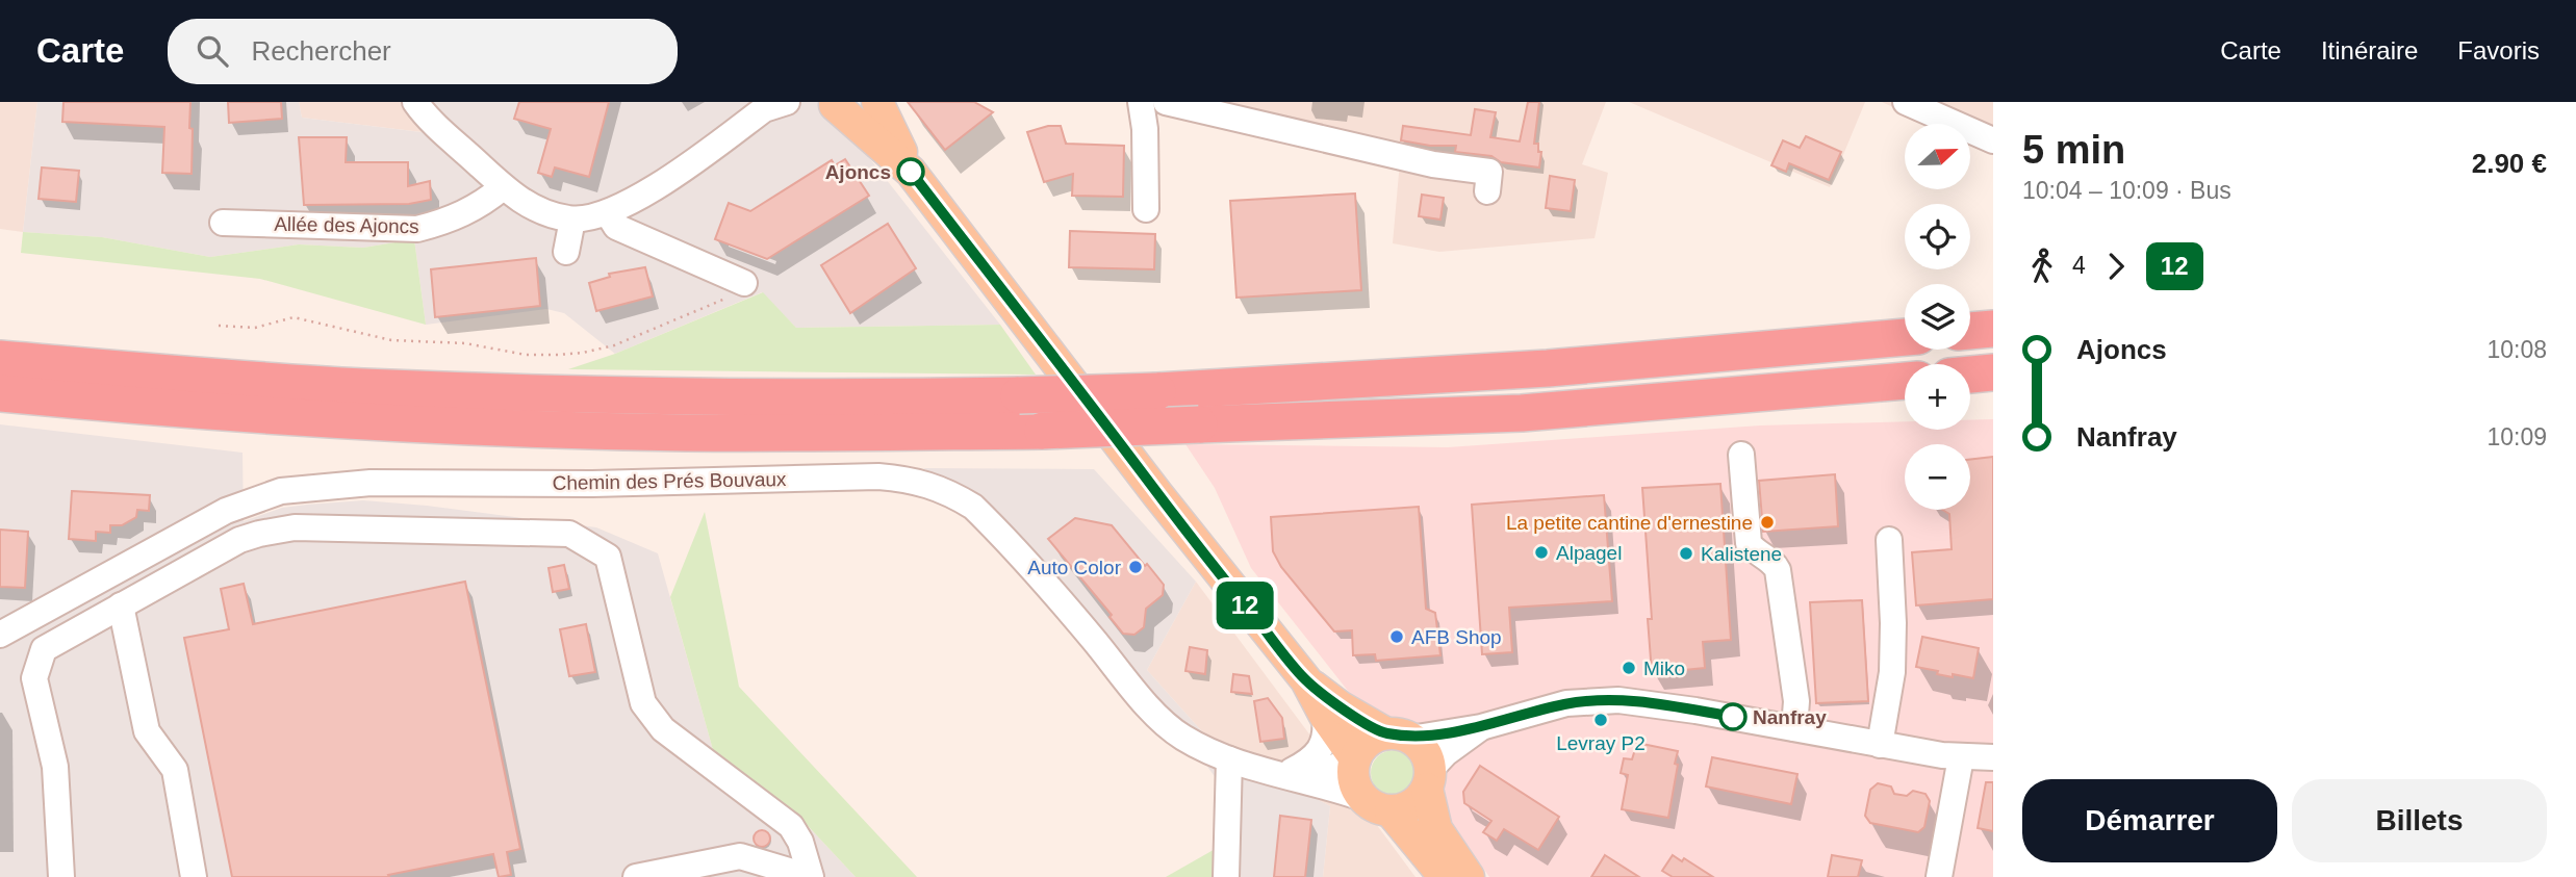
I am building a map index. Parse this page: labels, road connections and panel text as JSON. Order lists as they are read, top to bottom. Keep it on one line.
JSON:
{"streets":{"street":["Allée des Ajoncs","Chemin des Prés Bouvaux"]},"places":["Ajoncs","La petite cantine d'ernestine","Alpagel","Kalistene","Auto Color","AFB Shop","Miko","Nanfray","Levray P2"],"lines":["bus line 12"],"north":"right","page":{"header":"Carte","search":"Rechercher","nav":["Carte","Itinéraire","Favoris"],"on_map":"12","heading":["5 min","10:04 – 10:09 · Bus","2.90 €"],"map_buttons":["+","−"],"legs":["4","12"],"list":[{"name":"Ajoncs","value":"10:08"},{"name":"Nanfray","value":"10:09"}],"buttons":["Démarrer","Billets"]}}
